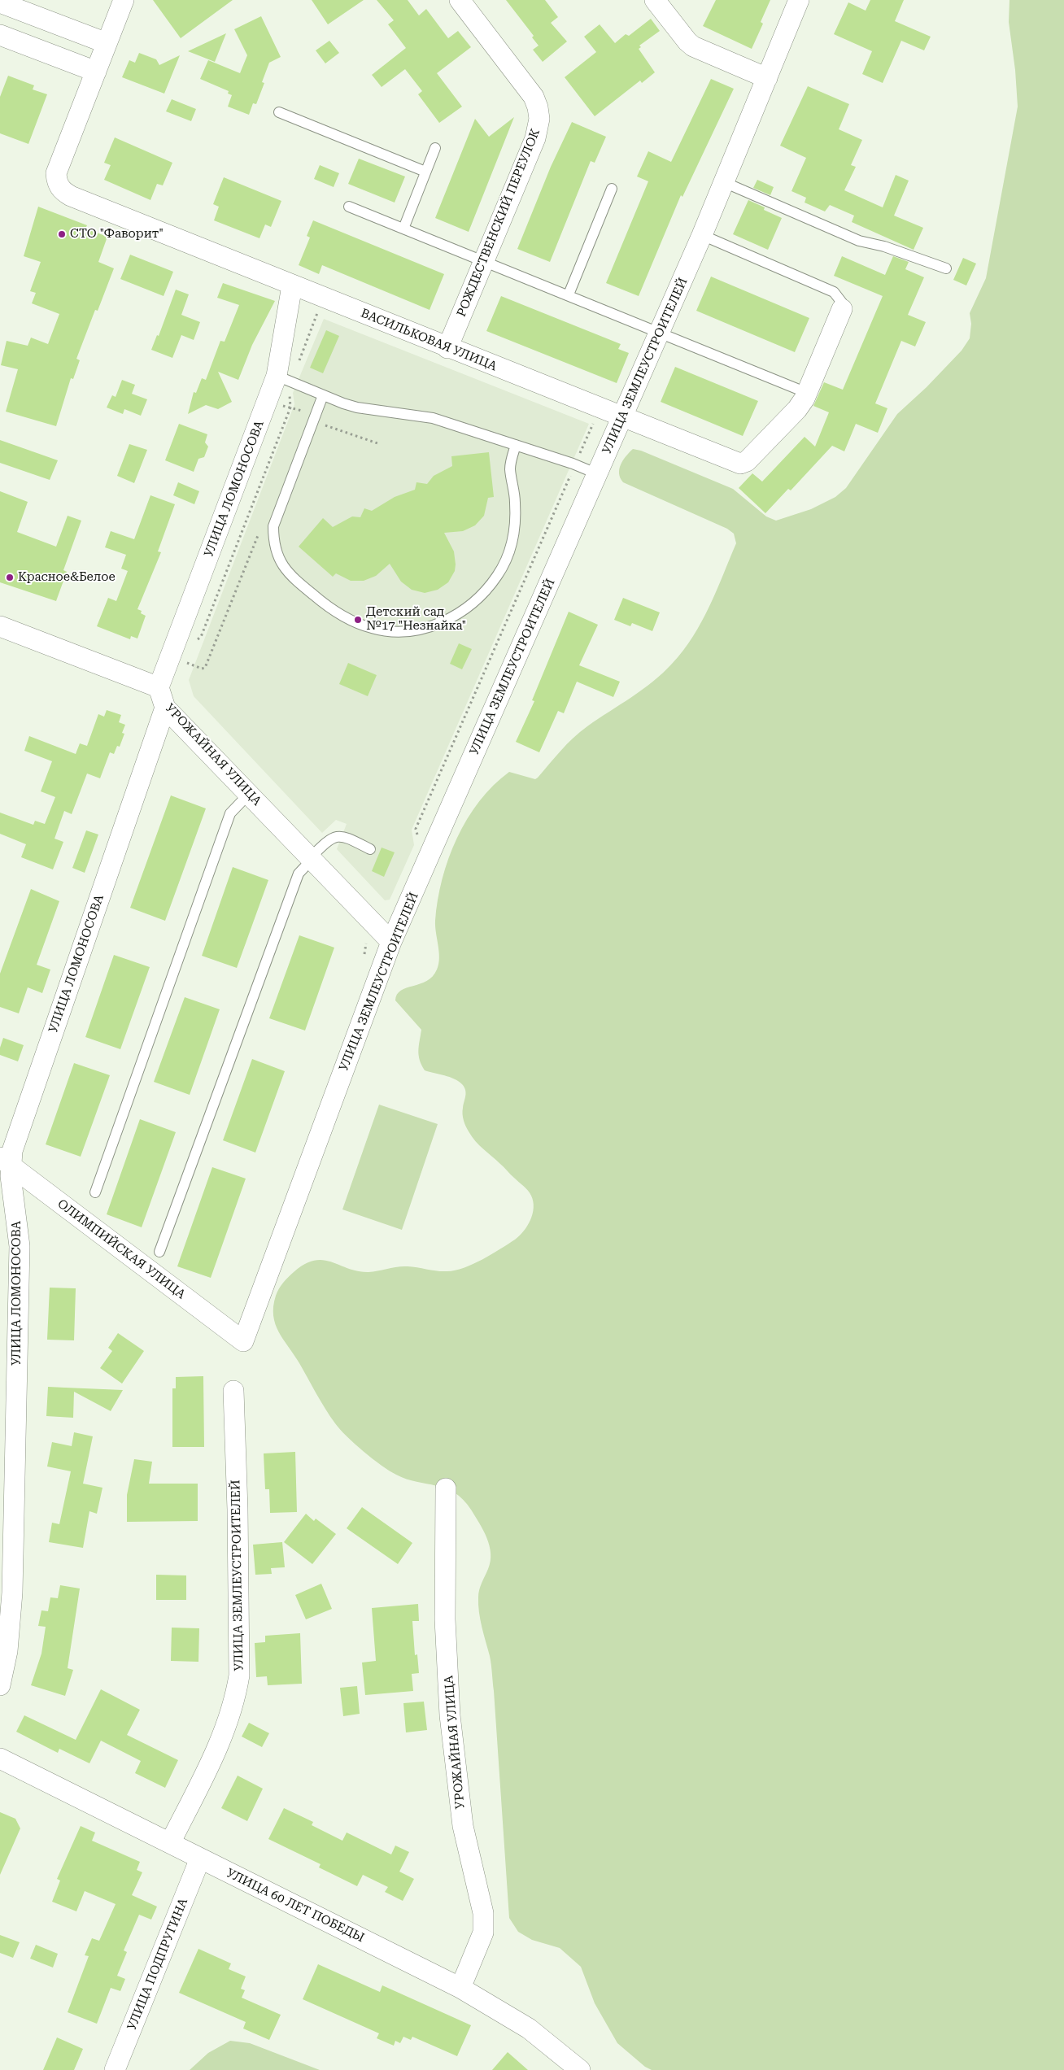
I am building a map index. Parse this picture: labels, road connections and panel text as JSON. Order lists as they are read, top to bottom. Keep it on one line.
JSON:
{"streets":{"street":["РОЖДЕСТВЕНСКИЙ ПЕРЕУЛОК","ВАСИЛЬКОВАЯ УЛИЦА","УЛИЦА ЗЕМЛЕУСТРОИТЕЛЕЙ","УЛИЦА ЛОМОНОСОВА","УРОЖАЙНАЯ УЛИЦА","ОЛИМПИЙСКАЯ УЛИЦА","УЛИЦА 60 ЛЕТ ПОБЕДЫ","УЛИЦА ПОДПРУГИНА"]},"crossings":[["РОЖДЕСТВЕНСКИЙ ПЕРЕУЛОК","ВАСИЛЬКОВАЯ УЛИЦА"],["ВАСИЛЬКОВАЯ УЛИЦА","УЛИЦА ЗЕМЛЕУСТРОИТЕЛЕЙ"],["ВАСИЛЬКОВАЯ УЛИЦА","УЛИЦА ЛОМОНОСОВА"],["УЛИЦА ЗЕМЛЕУСТРОИТЕЛЕЙ","УРОЖАЙНАЯ УЛИЦА"],["УЛИЦА ЗЕМЛЕУСТРОИТЕЛЕЙ","ОЛИМПИЙСКАЯ УЛИЦА"],["УЛИЦА ЗЕМЛЕУСТРОИТЕЛЕЙ","УЛИЦА 60 ЛЕТ ПОБЕДЫ"],["УЛИЦА ЛОМОНОСОВА","УРОЖАЙНАЯ УЛИЦА"],["УЛИЦА ЛОМОНОСОВА","ОЛИМПИЙСКАЯ УЛИЦА"],["УРОЖАЙНАЯ УЛИЦА","УЛИЦА 60 ЛЕТ ПОБЕДЫ"],["УЛИЦА 60 ЛЕТ ПОБЕДЫ","УЛИЦА ПОДПРУГИНА"]],"places":["СТО \"Фаворит\"","Красное&Белое","Детский сад №17 \"Незнайка\""]}
